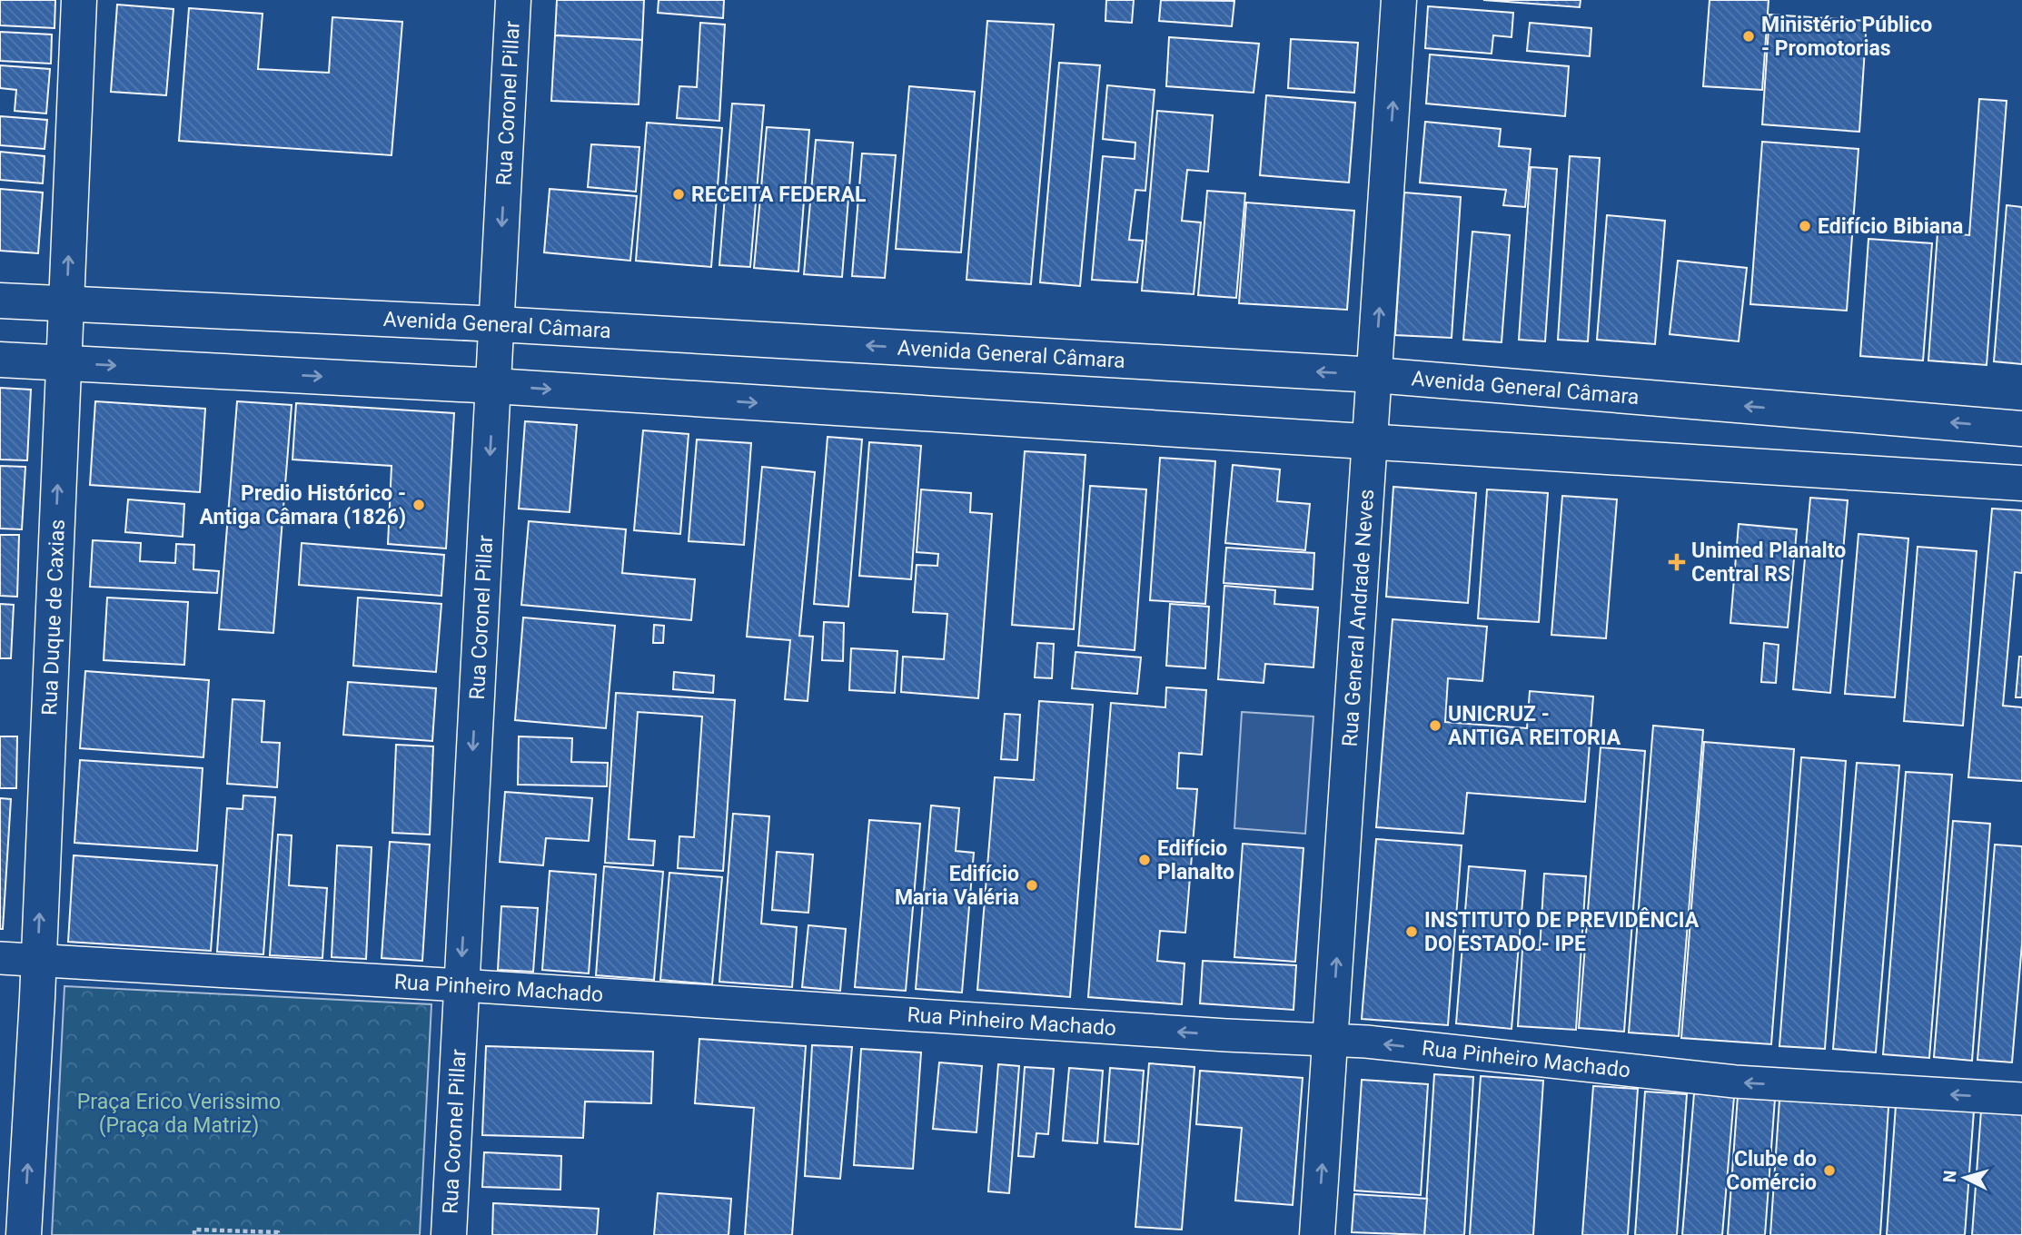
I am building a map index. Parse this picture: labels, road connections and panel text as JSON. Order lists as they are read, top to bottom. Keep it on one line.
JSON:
{"streets":{"main road":["Rua Coronel Pillar","Avenida General Câmara","Rua Duque de Caxias","Rua General Andrade Neves"],"street":["Rua Pinheiro Machado"]},"crossings":[["Rua Coronel Pillar","Avenida General Câmara"],["Rua Coronel Pillar","Rua Pinheiro Machado"],["Avenida General Câmara","Rua Duque de Caxias"],["Avenida General Câmara","Rua General Andrade Neves"],["Rua Duque de Caxias","Rua Pinheiro Machado"],["Rua General Andrade Neves","Rua Pinheiro Machado"]],"one_way":["Rua Coronel Pillar","Rua Duque de Caxias","Rua General Andrade Neves","Rua Pinheiro Machado"],"parks":["Praça Erico Verissimo (Praça da Matriz)"],"places":{"other":["Ministério Público - Promotorias","RECEITA FEDERAL","Edifício Bibiana","Predio Histórico - Antiga Câmara (1826)","UNICRUZ - ANTIGA REITORIA","Edifício Planalto","Edifício Maria Valéria","INSTITUTO DE PREVIDÊNCIA DO ESTADO - IPE","Clube do Comércio"],"health":["Unimed Planalto Central RS"]},"north":"left"}
